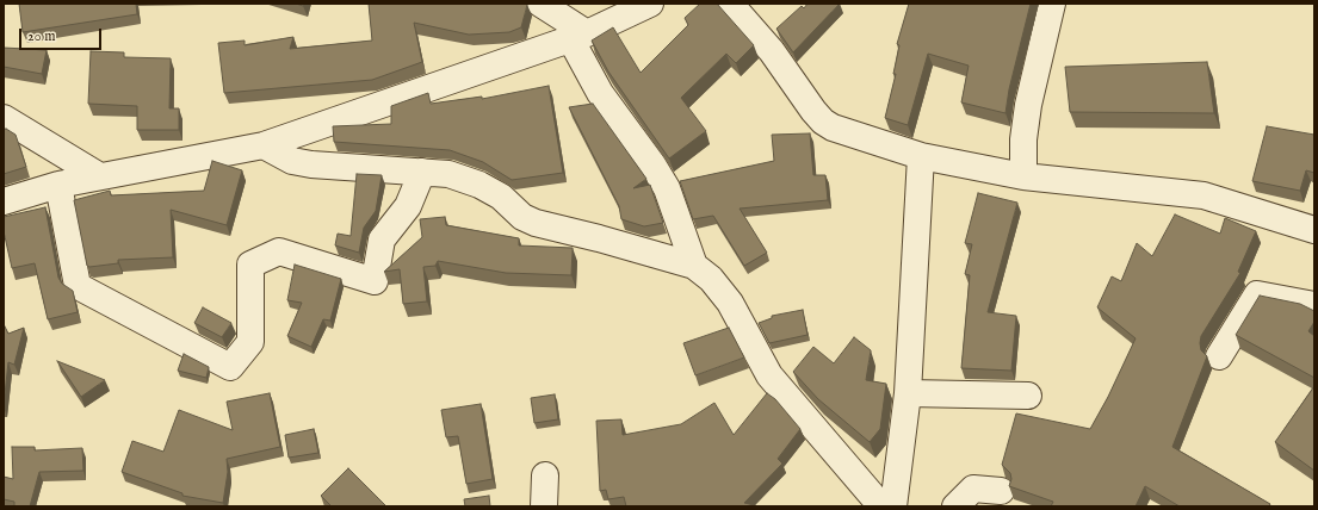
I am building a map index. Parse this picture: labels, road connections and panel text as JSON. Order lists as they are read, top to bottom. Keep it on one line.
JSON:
{"scale_bar":"20 m"}
